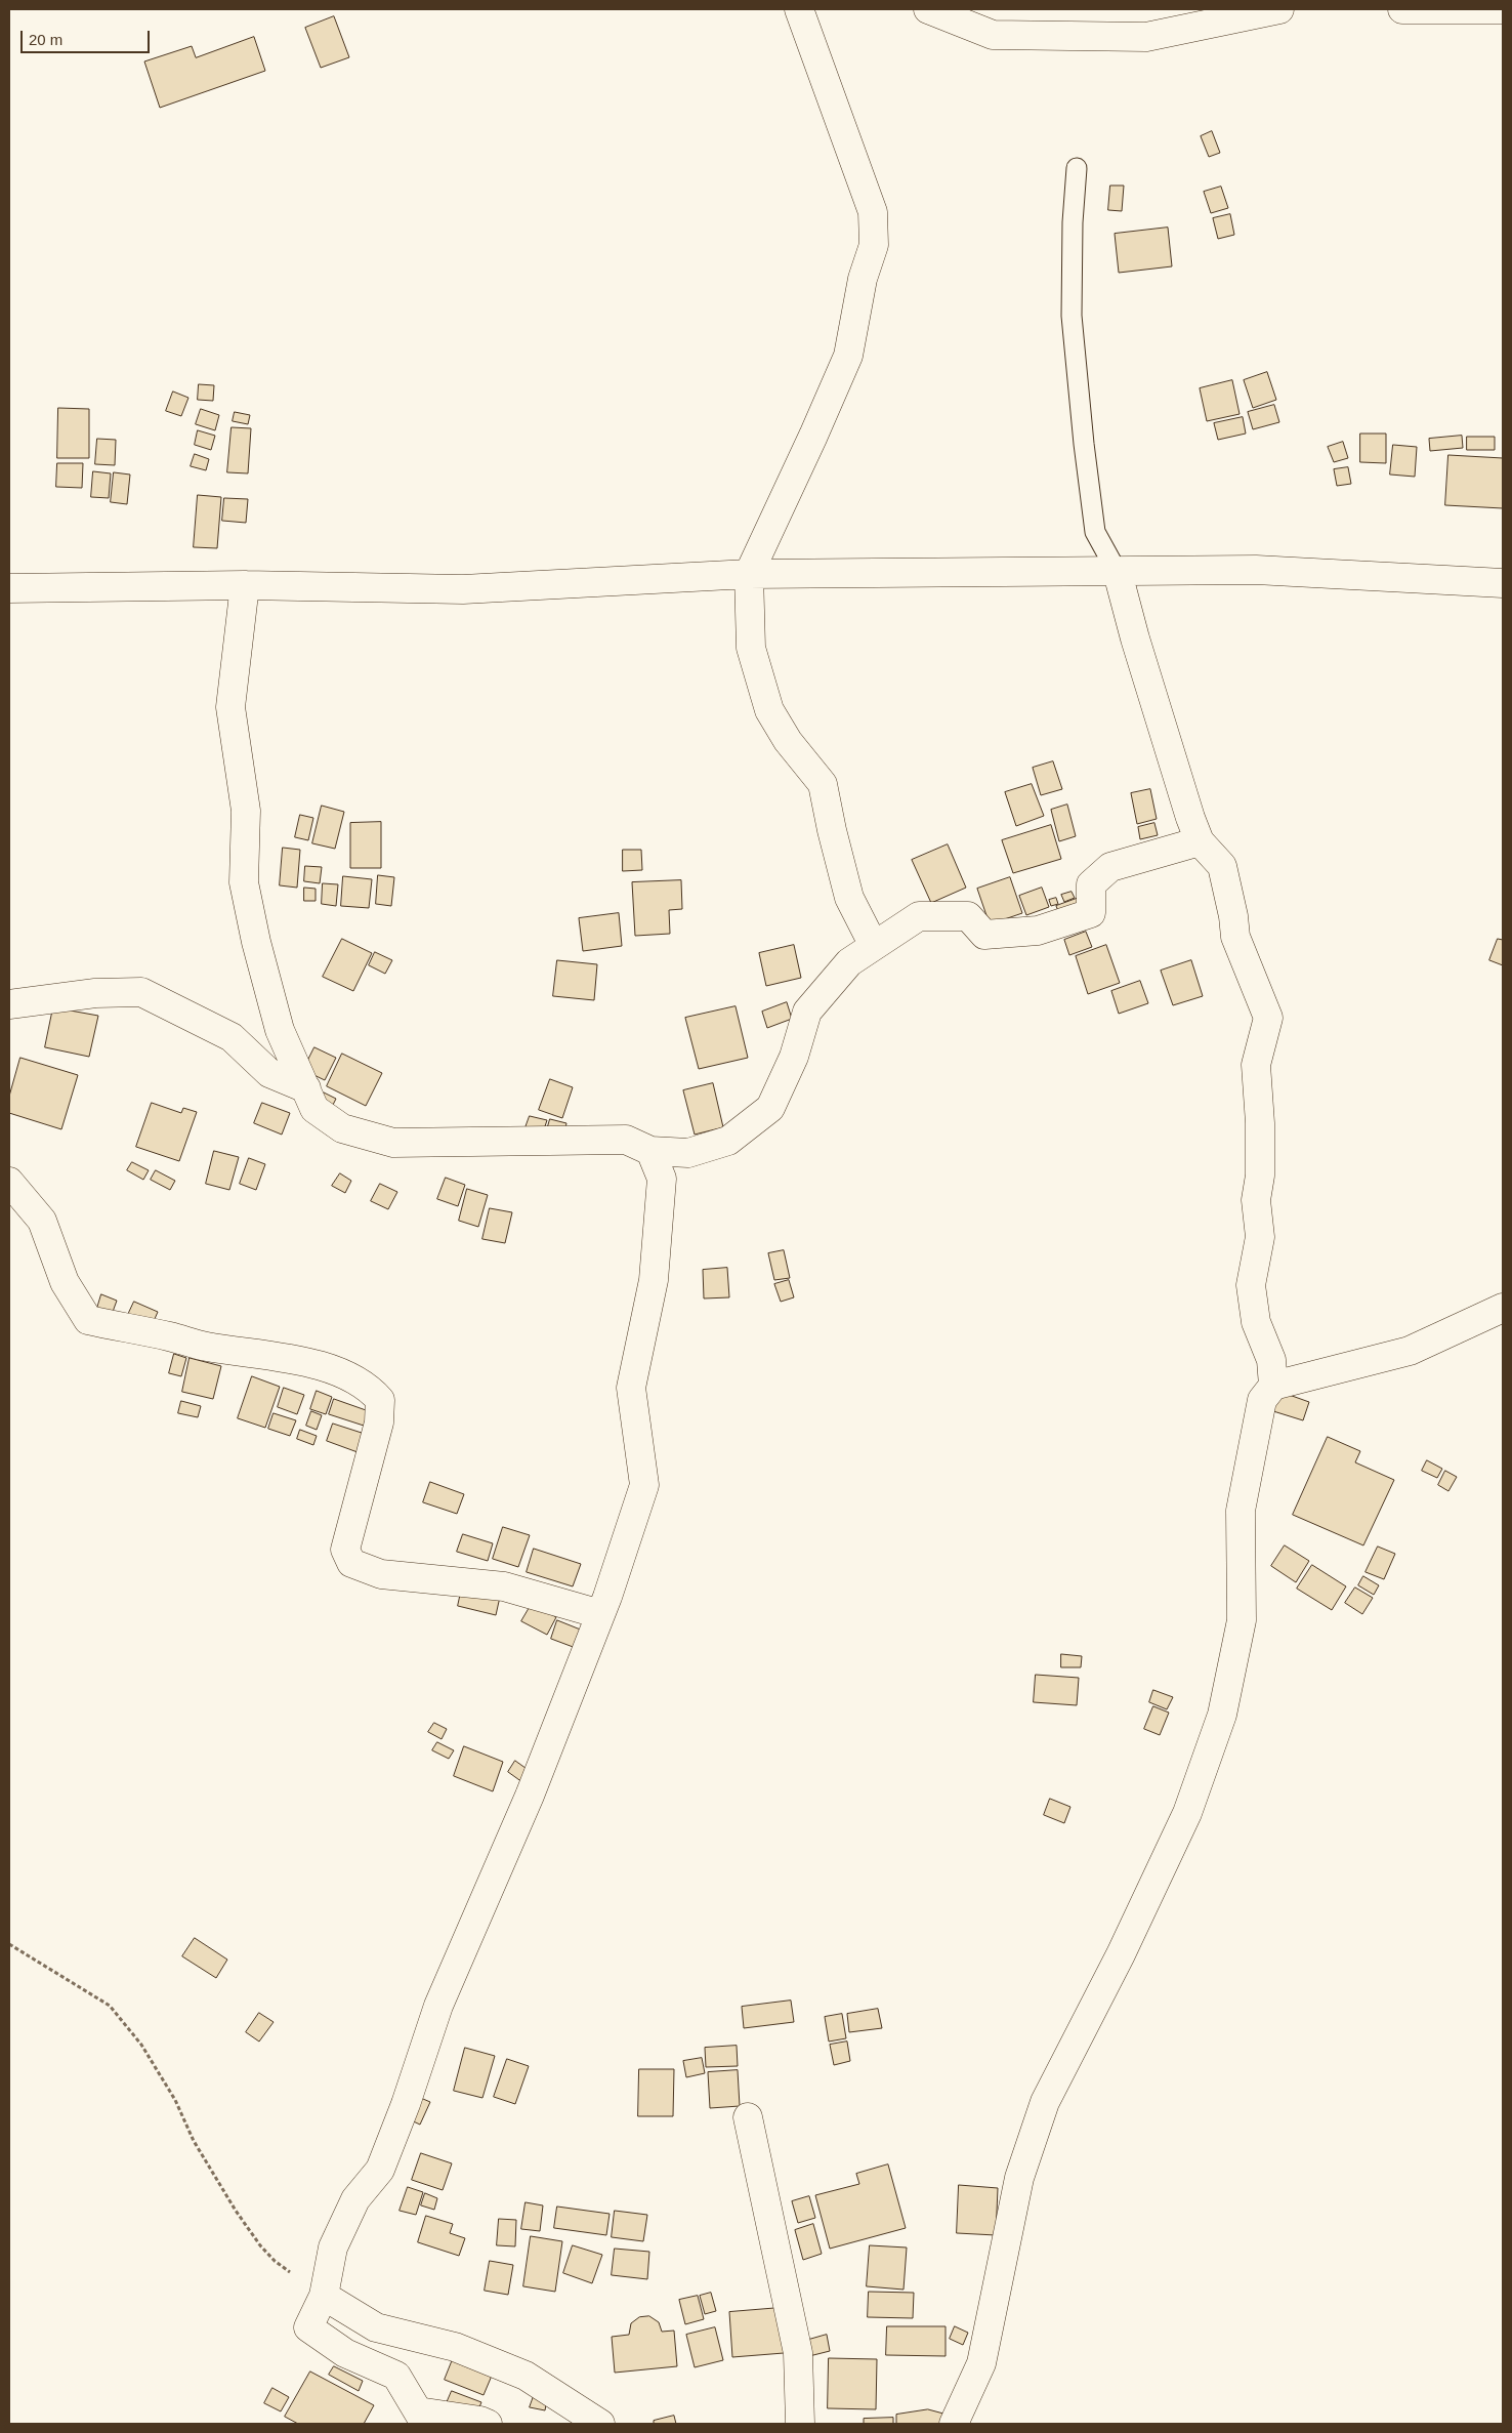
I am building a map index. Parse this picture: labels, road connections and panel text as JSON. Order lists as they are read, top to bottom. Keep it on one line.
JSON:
{"scale_bar":"20 m"}
